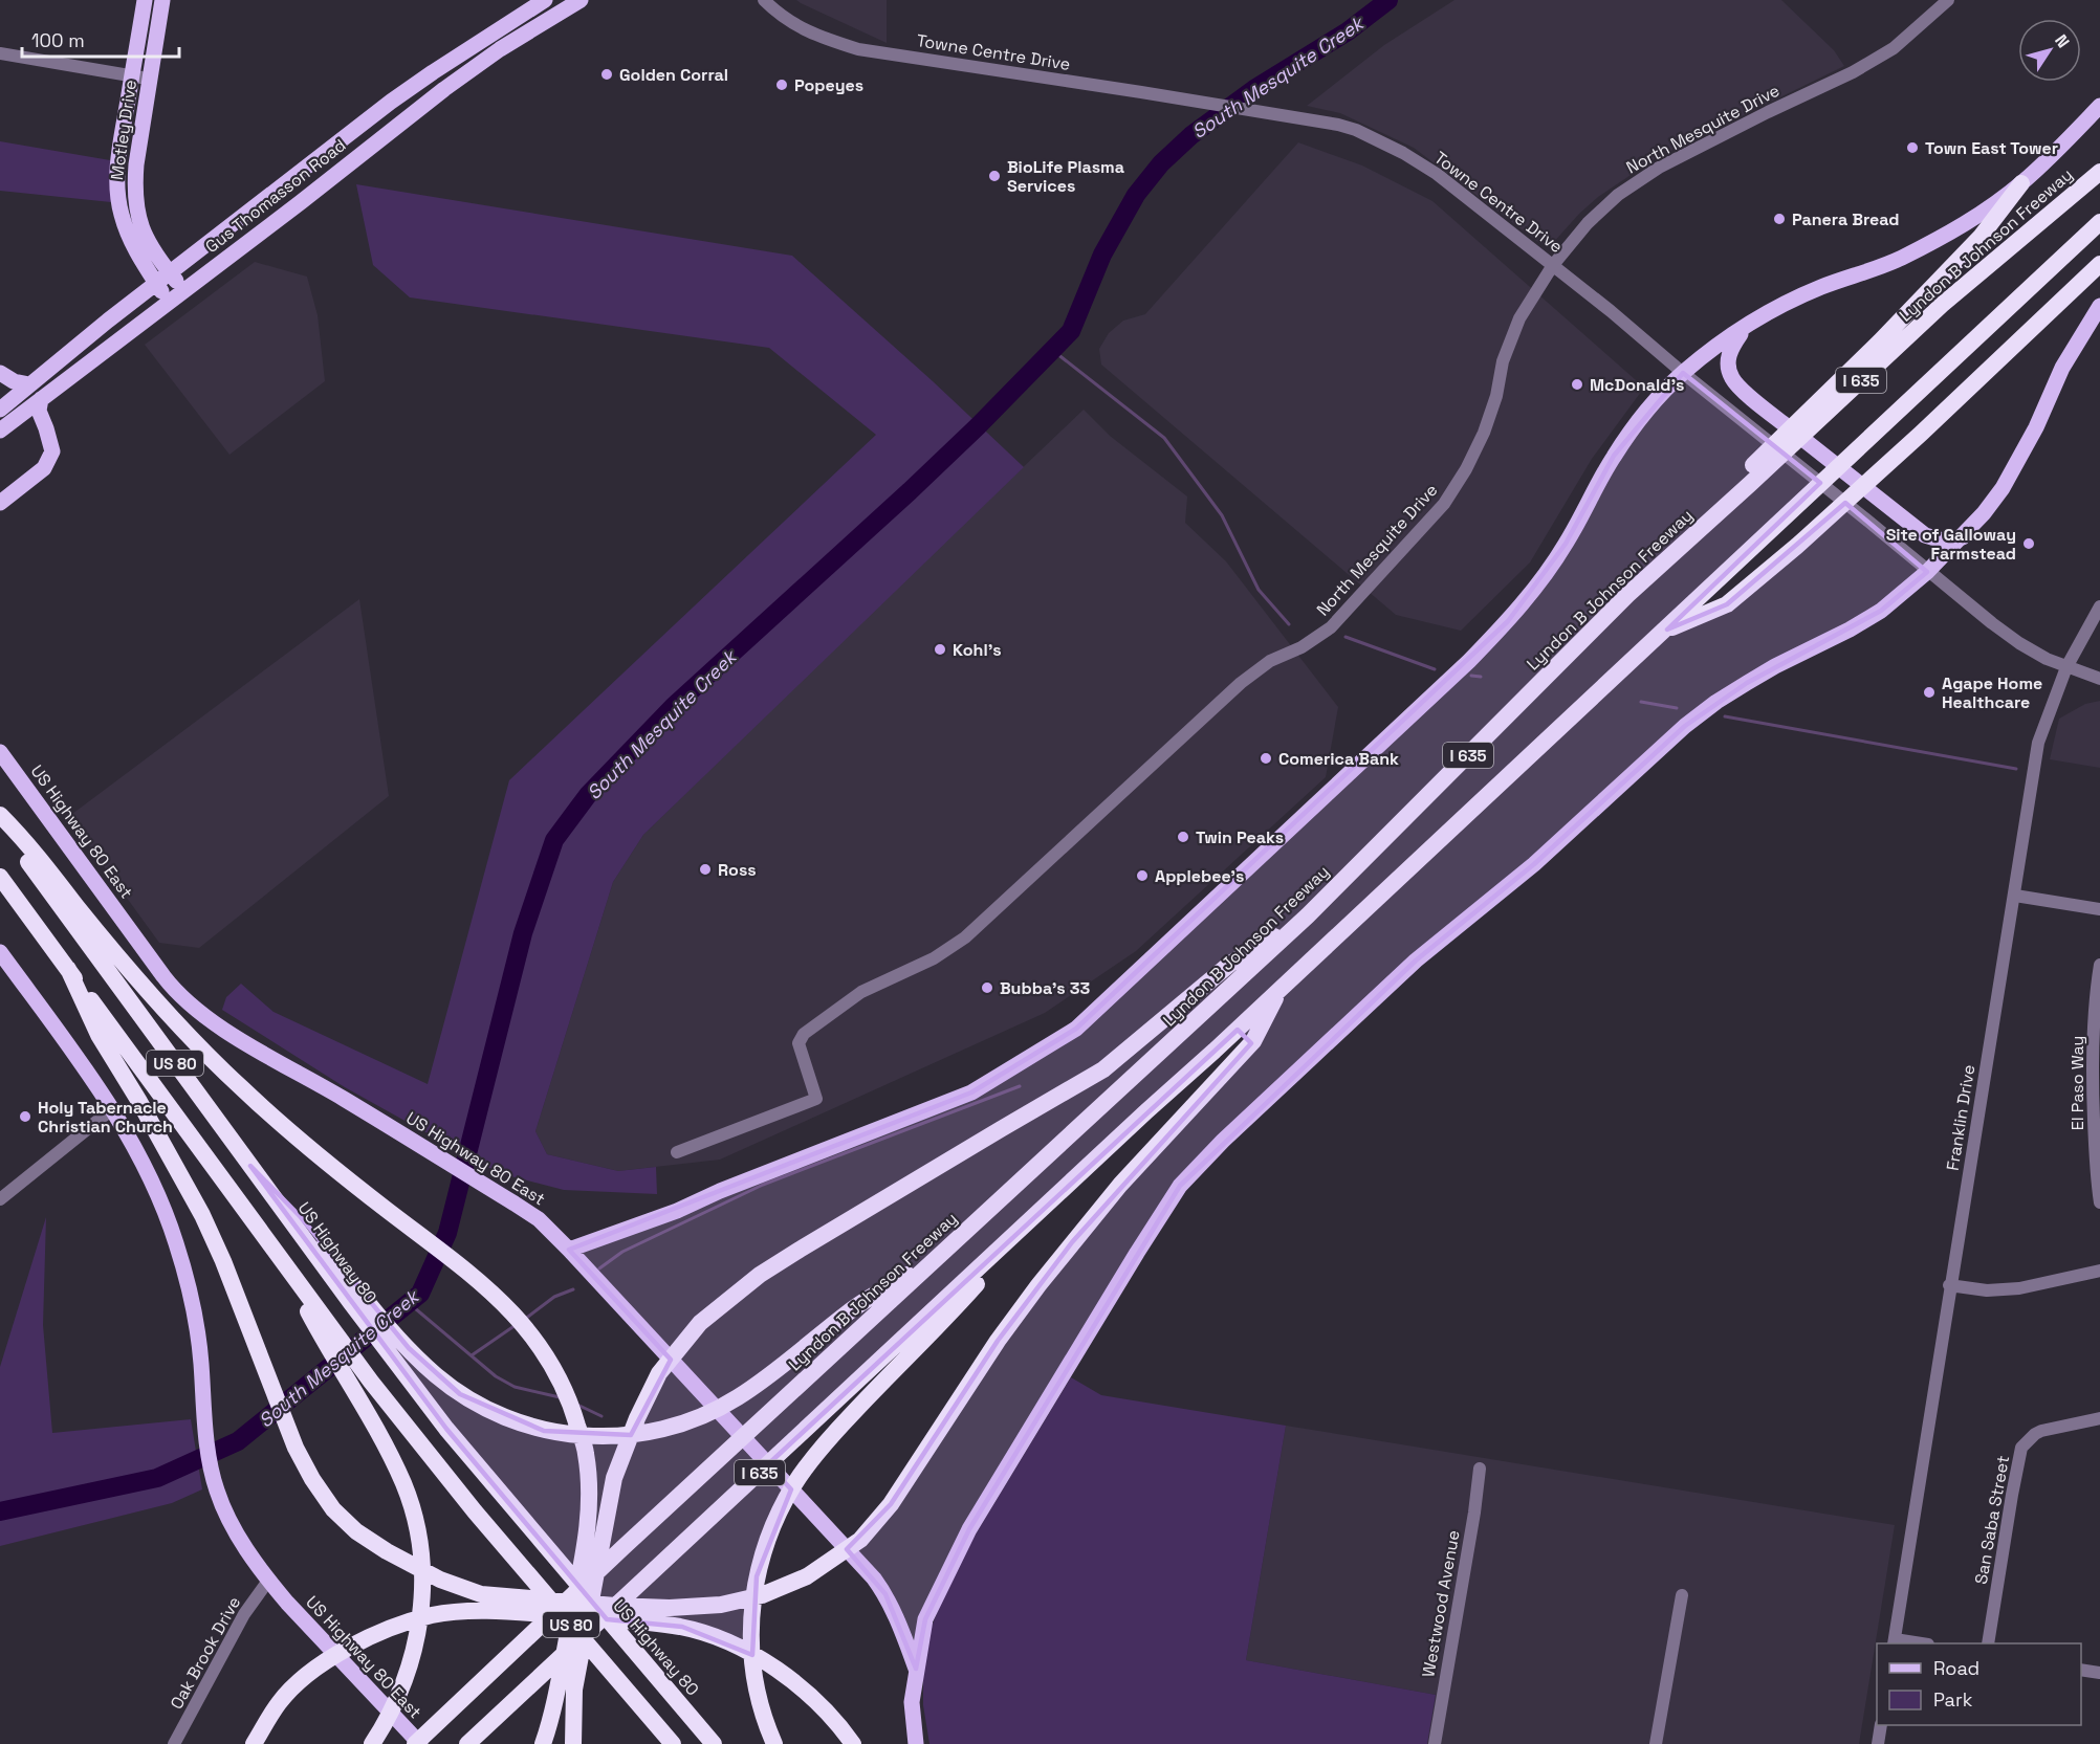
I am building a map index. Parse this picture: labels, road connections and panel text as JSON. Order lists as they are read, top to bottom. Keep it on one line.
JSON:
{"streets":{"highway":["Lyndon B Johnson Freeway","I 635","US 80","US Highway 80"],"main road":["Motley Drive","Gus Thomasson Road","US Highway 80 East"],"street":["Towne Centre Drive","North Mesquite Drive","El Paso Way","Franklin Drive","San Saba Street","Westwood Avenue","Oak Brook Drive"]},"crossings":[["Towne Centre Drive","North Mesquite Drive"],["Towne Centre Drive","Lyndon B Johnson Freeway"],["Towne Centre Drive","Franklin Drive"],["Motley Drive","Gus Thomasson Road"],["Lyndon B Johnson Freeway","US Highway 80 East"],["US Highway 80 East","Oak Brook Drive"],["US 80","US Highway 80"]],"water":["South Mesquite Creek"],"places":["Golden Corral","Popeyes","Town East Tower","BioLife Plasma Services","Panera Bread","McDonald's","Site of Galloway Farmstead","Kohl's","Agape Home Healthcare","Comerica Bank","Twin Peaks","Ross","Applebee's","Bubba's 33","Holy Tabernacle Christian Church"],"legend":["Road","Park"],"scale_bar":"100 m","north":"top right"}
